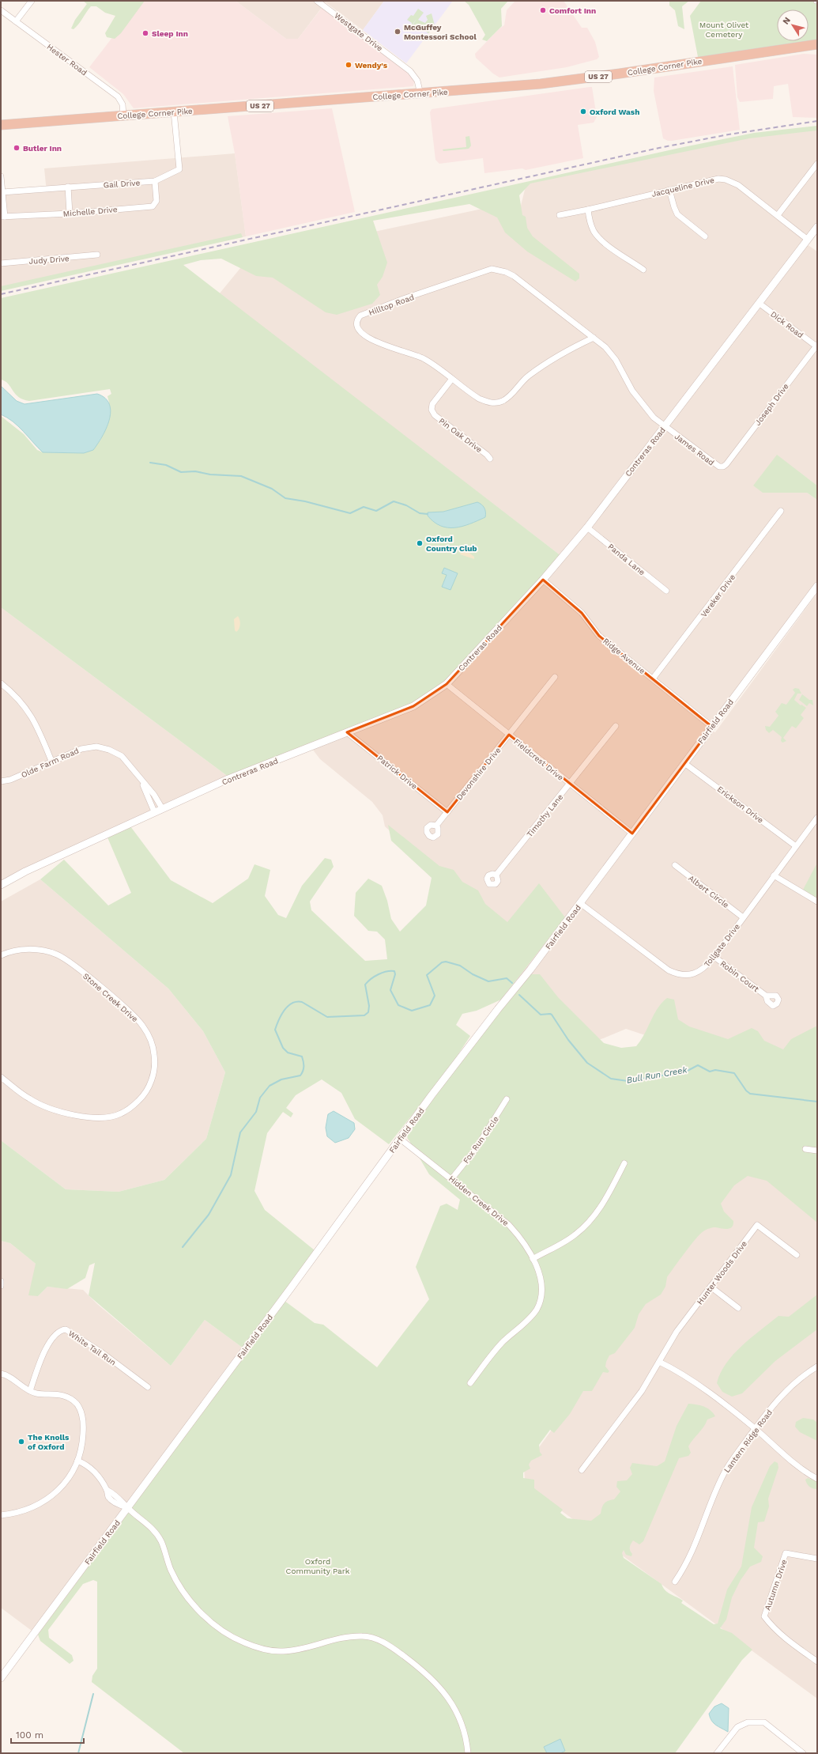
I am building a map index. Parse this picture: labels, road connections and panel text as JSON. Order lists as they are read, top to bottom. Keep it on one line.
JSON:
{"streets":{"highway":["College Corner Pike","US 27"],"street":["Westgate Drive","Hester Road","Gail Drive","Jacqueline Drive","Michelle Drive","Judy Drive","Hilltop Road","Dick Road","Joseph Drive","Pin Oak Drive","James Road","Contreras Road","Panda Lane","Vereker Drive","Ridge Avenue","Fairfield Road","Fieldcrest Drive","Olde Farm Road","Patrick Drive","Devonshire Drive","Erickson Drive","Timothy Lane","Albert Circle","Tollgate Drive","Robin Court","Stone Creek Drive","Fox Run Circle","Hidden Creek Drive","Hunter Woods Drive","White Tail Run","Lantern Ridge Road","Autumn Drive"]},"crossings":[["Westgate Drive","College Corner Pike"],["Hester Road","College Corner Pike"],["College Corner Pike","Gail Drive"],["Gail Drive","Michelle Drive"],["Jacqueline Drive","Contreras Road"],["Hilltop Road","Pin Oak Drive"],["Hilltop Road","James Road"],["Hilltop Road","Contreras Road"],["Dick Road","Joseph Drive"],["Dick Road","Contreras Road"],["Joseph Drive","James Road"],["James Road","Contreras Road"],["Contreras Road","Panda Lane"],["Contreras Road","Ridge Avenue"],["Contreras Road","Fieldcrest Drive"],["Contreras Road","Olde Farm Road"],["Contreras Road","Patrick Drive"],["Vereker Drive","Ridge Avenue"],["Ridge Avenue","Fairfield Road"],["Fairfield Road","Fieldcrest Drive"],["Fairfield Road","Erickson Drive"],["Fairfield Road","Tollgate Drive"],["Fairfield Road","Hidden Creek Drive"],["Fieldcrest Drive","Devonshire Drive"],["Fieldcrest Drive","Timothy Lane"],["Patrick Drive","Devonshire Drive"],["Erickson Drive","Tollgate Drive"],["Albert Circle","Tollgate Drive"],["Tollgate Drive","Robin Court"],["Fox Run Circle","Hidden Creek Drive"]],"water":["Bull Run Creek"],"parks":["Mount Olivet Cemetery","Oxford Community Park"],"places":["Comfort Inn","McGuffey Montessori School","Sleep Inn","Wendy's","Oxford Wash","Butler Inn","Oxford Country Club","The Knolls of Oxford"],"scale_bar":"100 m","north":"top left"}
